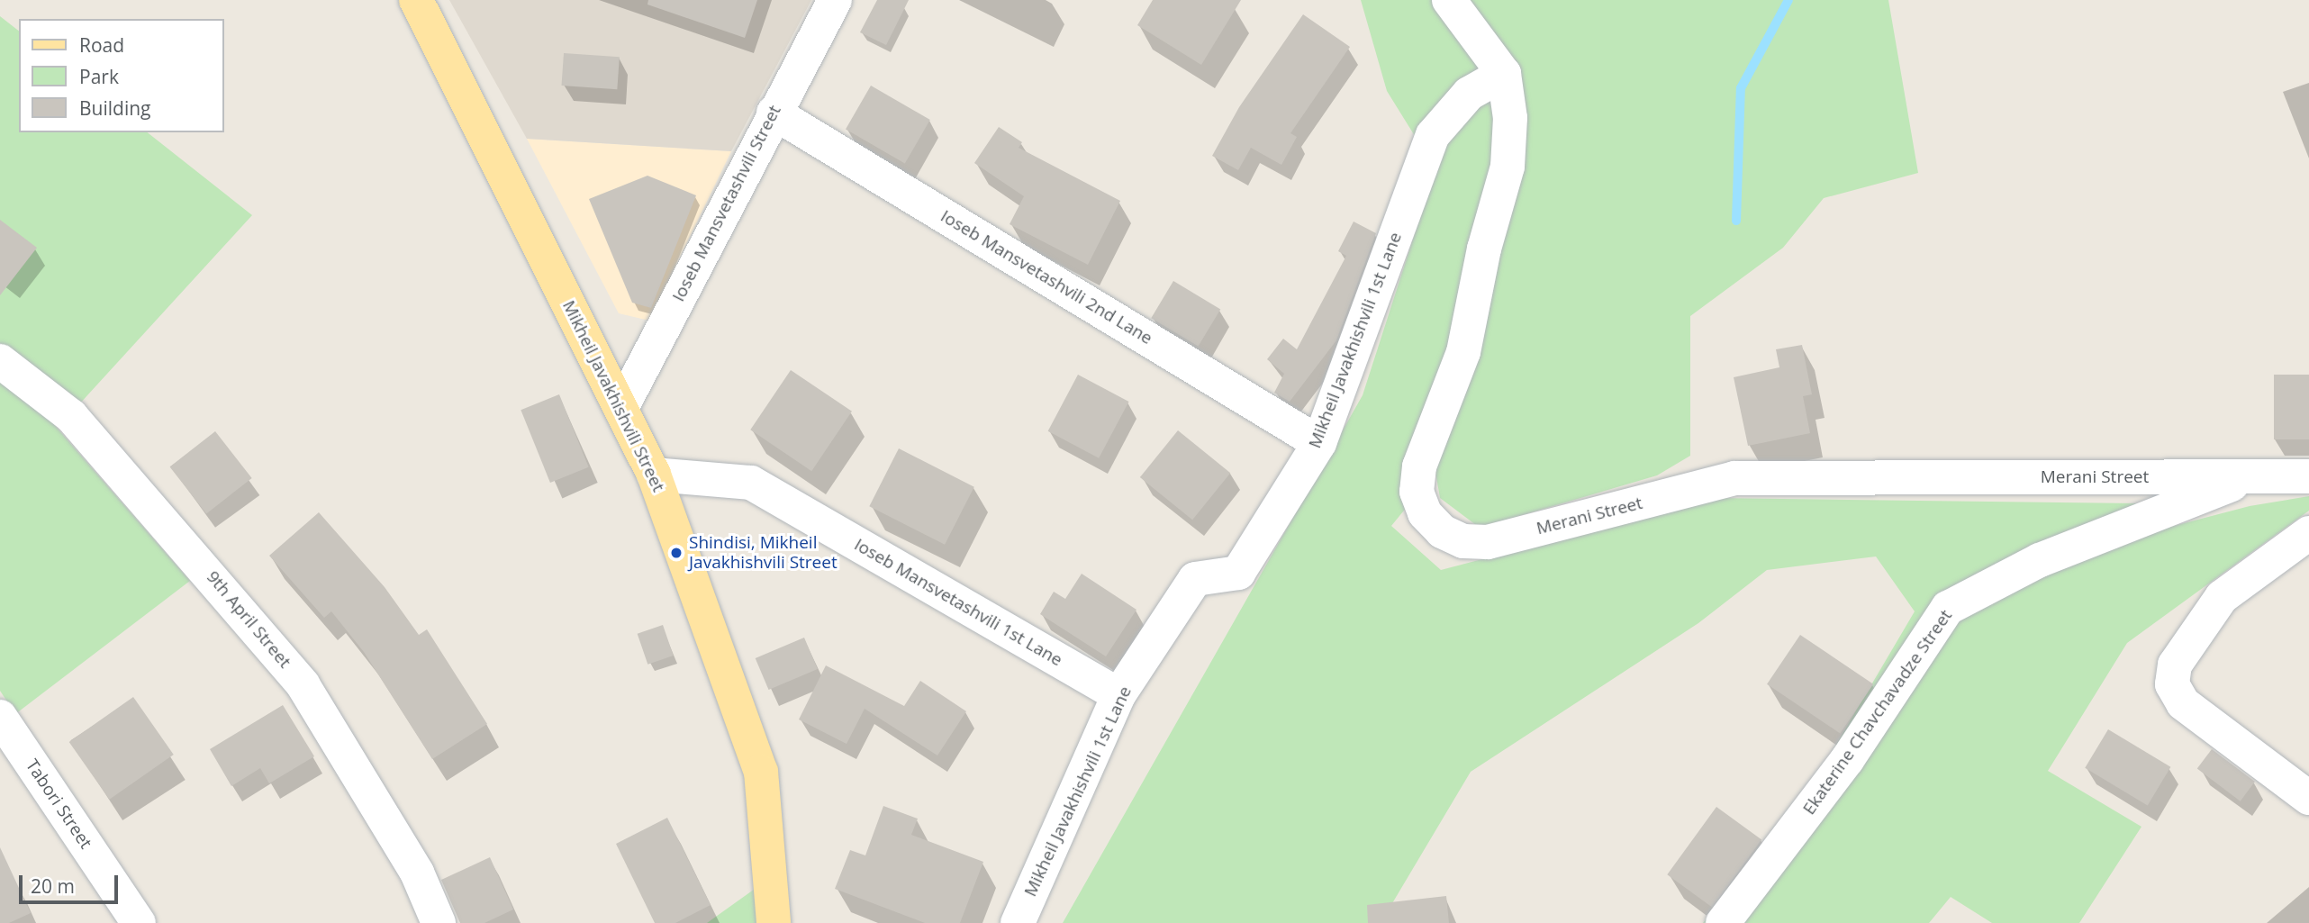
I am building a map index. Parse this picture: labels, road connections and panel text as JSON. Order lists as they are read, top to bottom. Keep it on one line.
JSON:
{"streets":{"main road":["Mikheil Javakhishvili Street"],"street":["Ioseb Mansvetashvili Street","Ioseb Mansvetashvili 2nd Lane","Mikheil Javakhishvili 1st Lane","Merani Street","Ioseb Mansvetashvili 1st Lane","9th April Street","Ekaterine Chavchavadze Street","Tabori Street"]},"crossings":[["Ioseb Mansvetashvili Street","Ioseb Mansvetashvili 2nd Lane"],["Ioseb Mansvetashvili Street","Mikheil Javakhishvili Street"],["Ioseb Mansvetashvili 2nd Lane","Mikheil Javakhishvili 1st Lane"],["Mikheil Javakhishvili 1st Lane","Merani Street"],["Mikheil Javakhishvili 1st Lane","Ioseb Mansvetashvili 1st Lane"],["Mikheil Javakhishvili Street","Ioseb Mansvetashvili 1st Lane"],["Merani Street","Ekaterine Chavchavadze Street"]],"places":["Shindisi, Mikheil Javakhishvili Street"],"legend":["Road","Park","Building"],"scale_bar":"20 m"}
